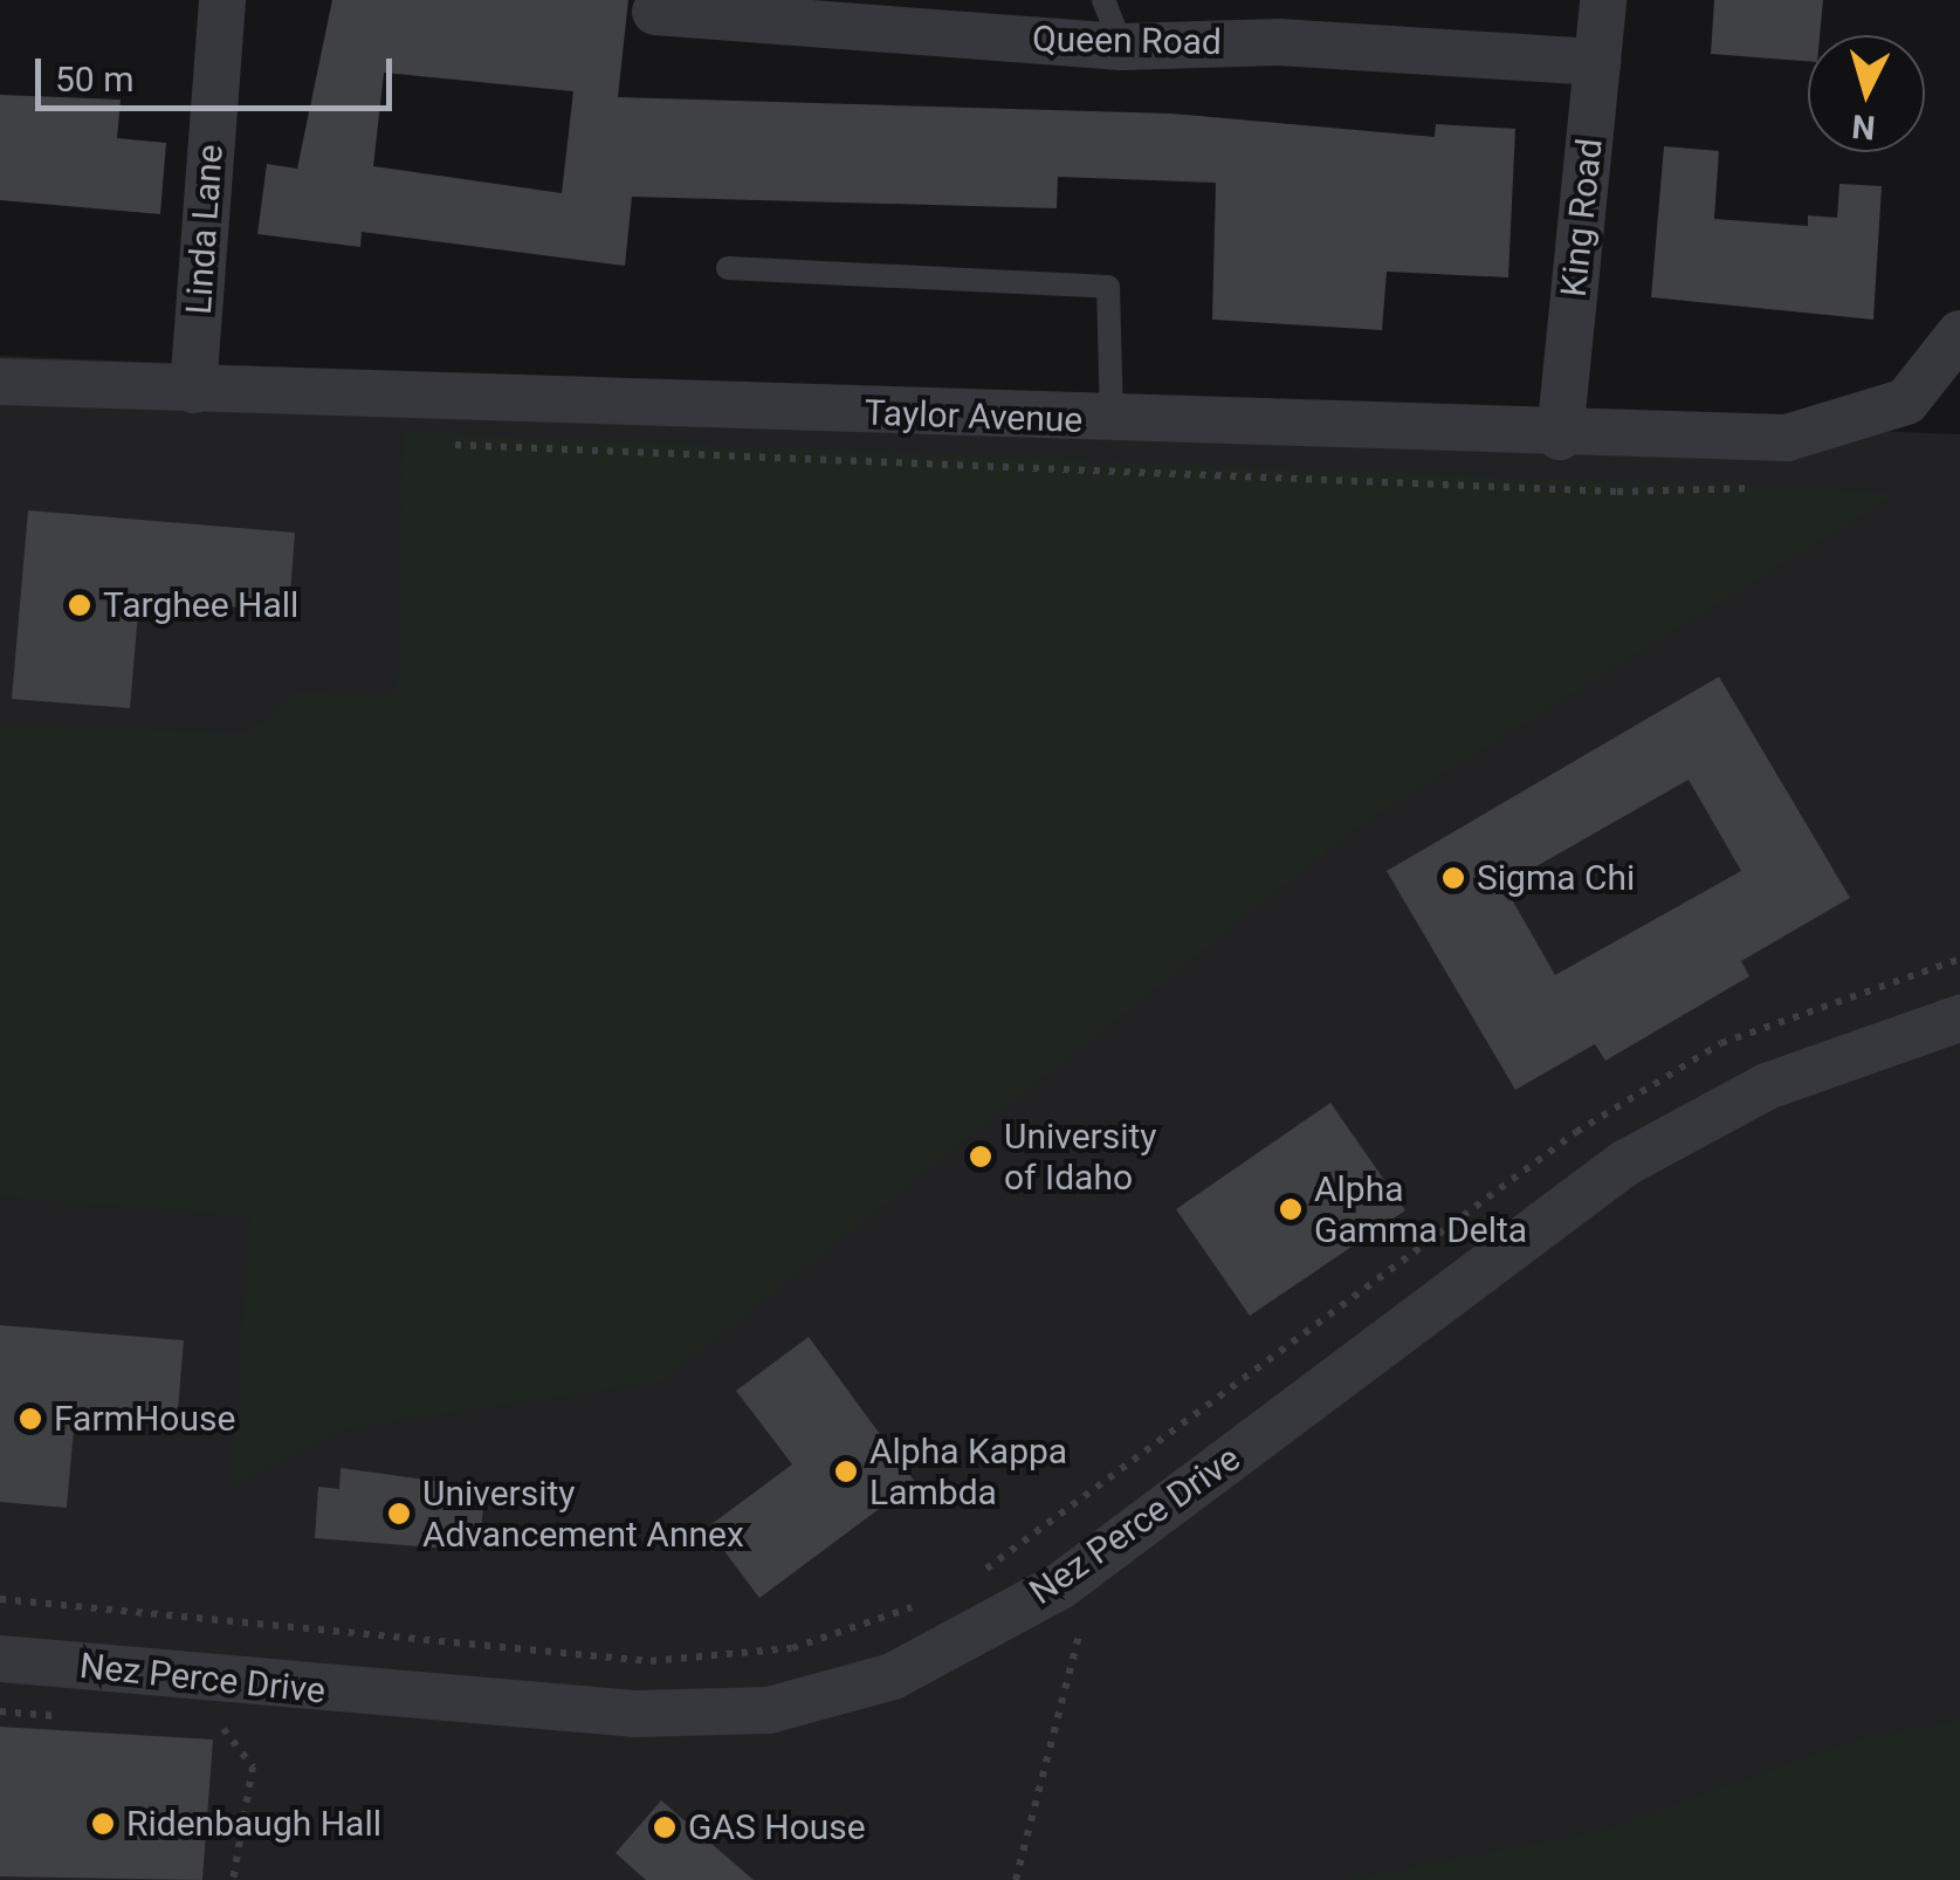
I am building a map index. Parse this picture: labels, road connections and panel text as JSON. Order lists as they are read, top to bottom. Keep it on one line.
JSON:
{"streets":{"street":["Queen Road","King Road","Linda Lane","Taylor Avenue","Nez Perce Drive"]},"crossings":[["Queen Road","King Road"],["King Road","Taylor Avenue"],["Linda Lane","Taylor Avenue"]],"places":["Targhee Hall","Sigma Chi","University of Idaho","Alpha Gamma Delta","FarmHouse","Alpha Kappa Lambda","University Advancement Annex","Ridenbaugh Hall","GAS House"],"scale_bar":"50 m","north":"bottom"}
